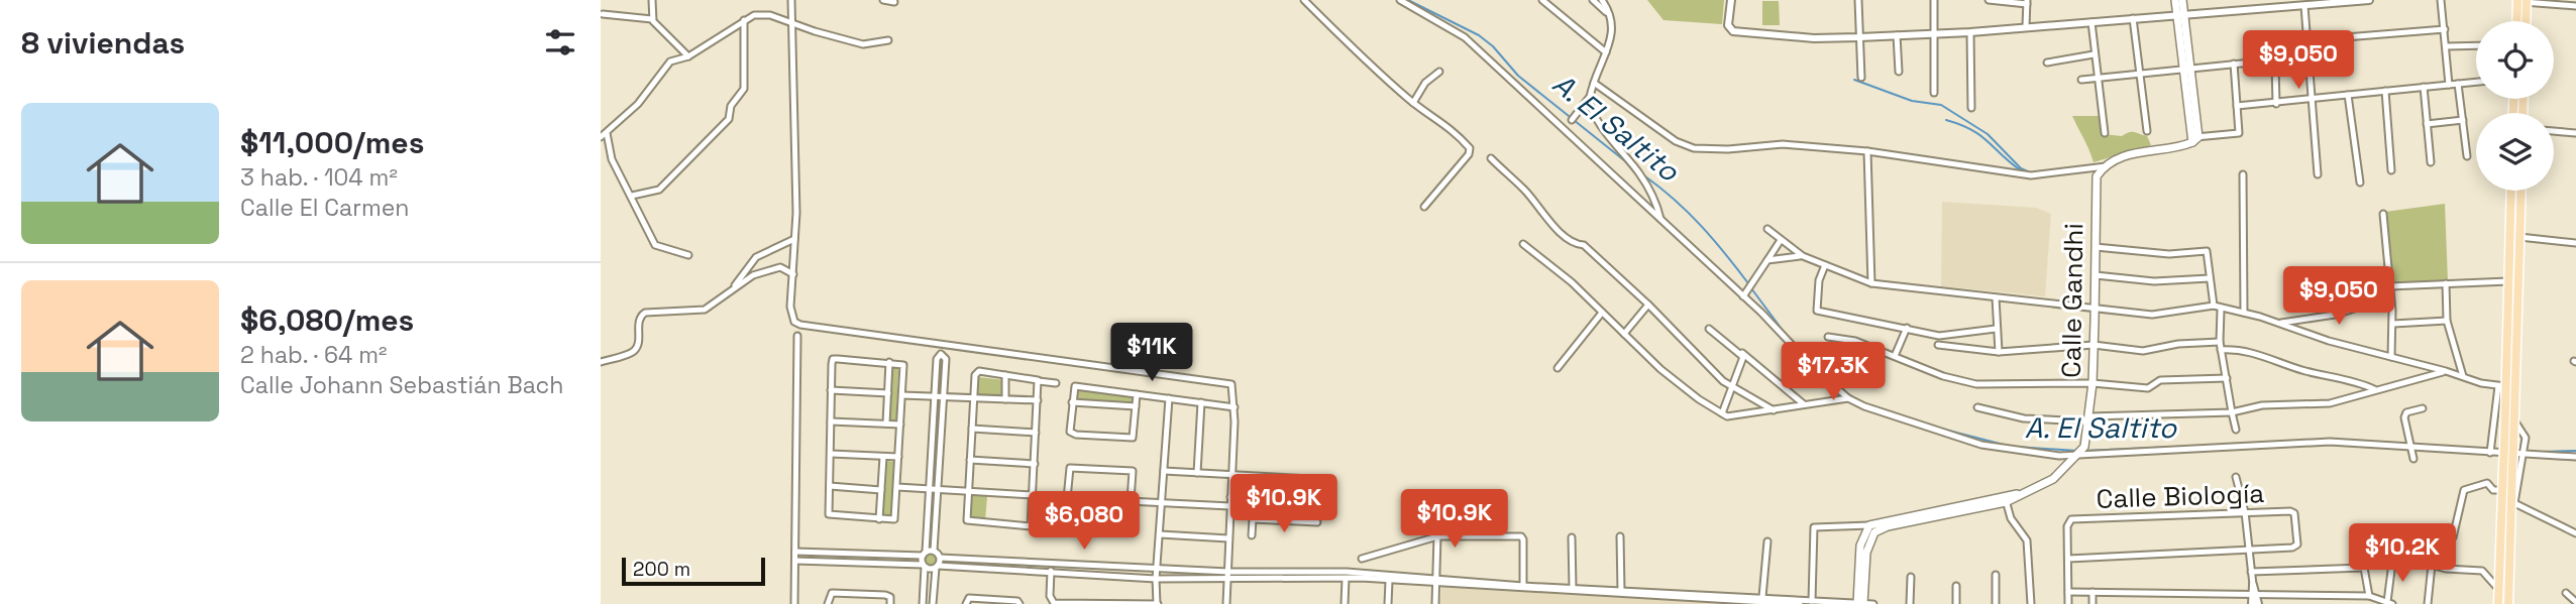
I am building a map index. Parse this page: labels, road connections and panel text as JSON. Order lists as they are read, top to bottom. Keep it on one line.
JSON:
{"streets":{"main road":["Calle Gandhi"],"street":["Calle Biología"]},"water":["A. El Saltito"],"scale_bar":"200 m","page":{"heading":"8 viviendas","price":["$9,050","$9,050","$11K","$17.3K","$10.9K","$10.9K","$6,080","$10.2K"],"list":[{"name":"$11,000/mes","note":"3 hab. · 104 m² · Calle El Carmen"},{"name":"$6,080/mes","note":"2 hab. · 64 m² · Calle Johann Sebastián Bach"}],"scale":"200 m"}}
